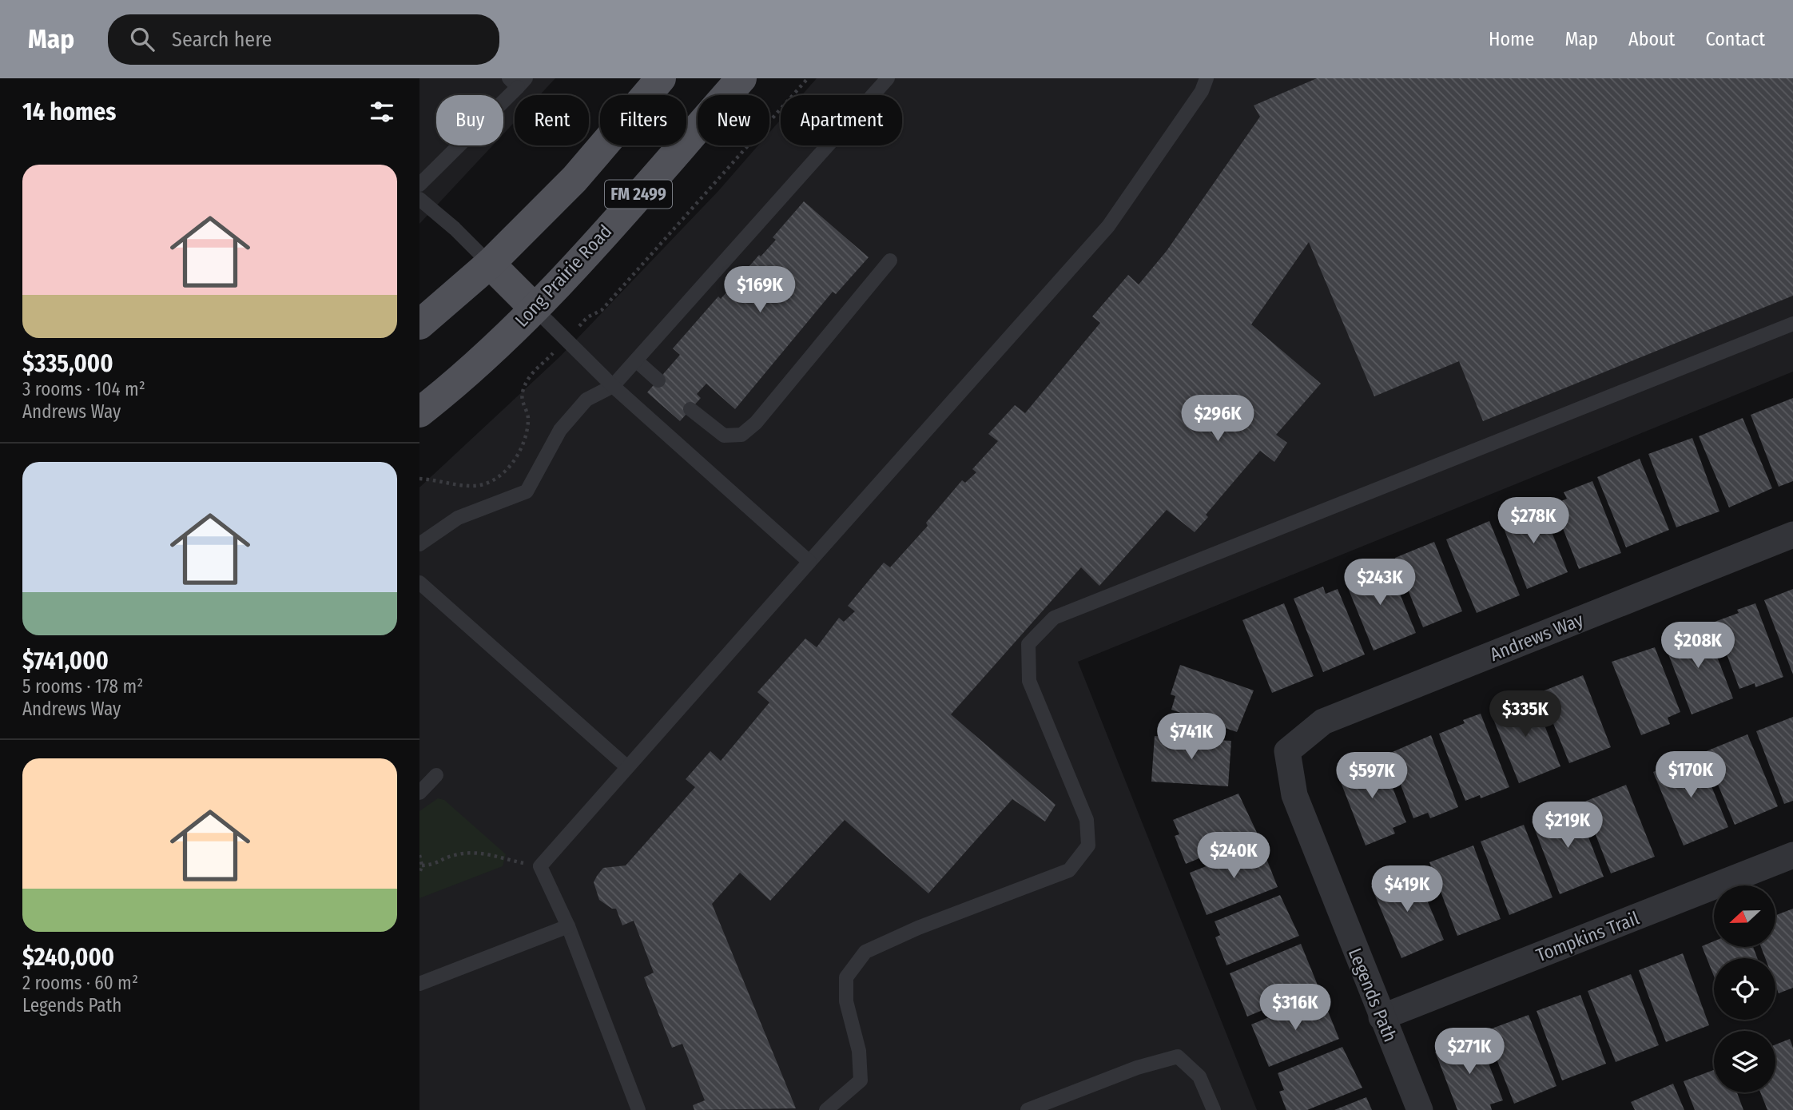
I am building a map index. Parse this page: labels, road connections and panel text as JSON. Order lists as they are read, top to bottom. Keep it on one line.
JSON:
{"streets":{"main road":["FM 2499","Long Prairie Road"],"street":["Andrews Way","Tompkins Trail","Legends Path"]},"crossings":[["Andrews Way","Legends Path"],["Tompkins Trail","Legends Path"]],"north":"left","page":{"header":"Map","search":"Search here","nav":["Home","Map","About","Contact"],"heading":"14 homes","chip":["Buy","Rent","Filters","New","Apartment"],"list":[{"name":"$335,000","note":"3 rooms · 104 m² · Andrews Way"},{"name":"$741,000","note":"5 rooms · 178 m² · Andrews Way"},{"name":"$240,000","note":"2 rooms · 60 m² · Legends Path"}],"price":["$169K","$296K","$278K","$243K","$208K","$335K","$741K","$170K","$597K","$219K","$240K","$419K","$316K","$271K"]}}
